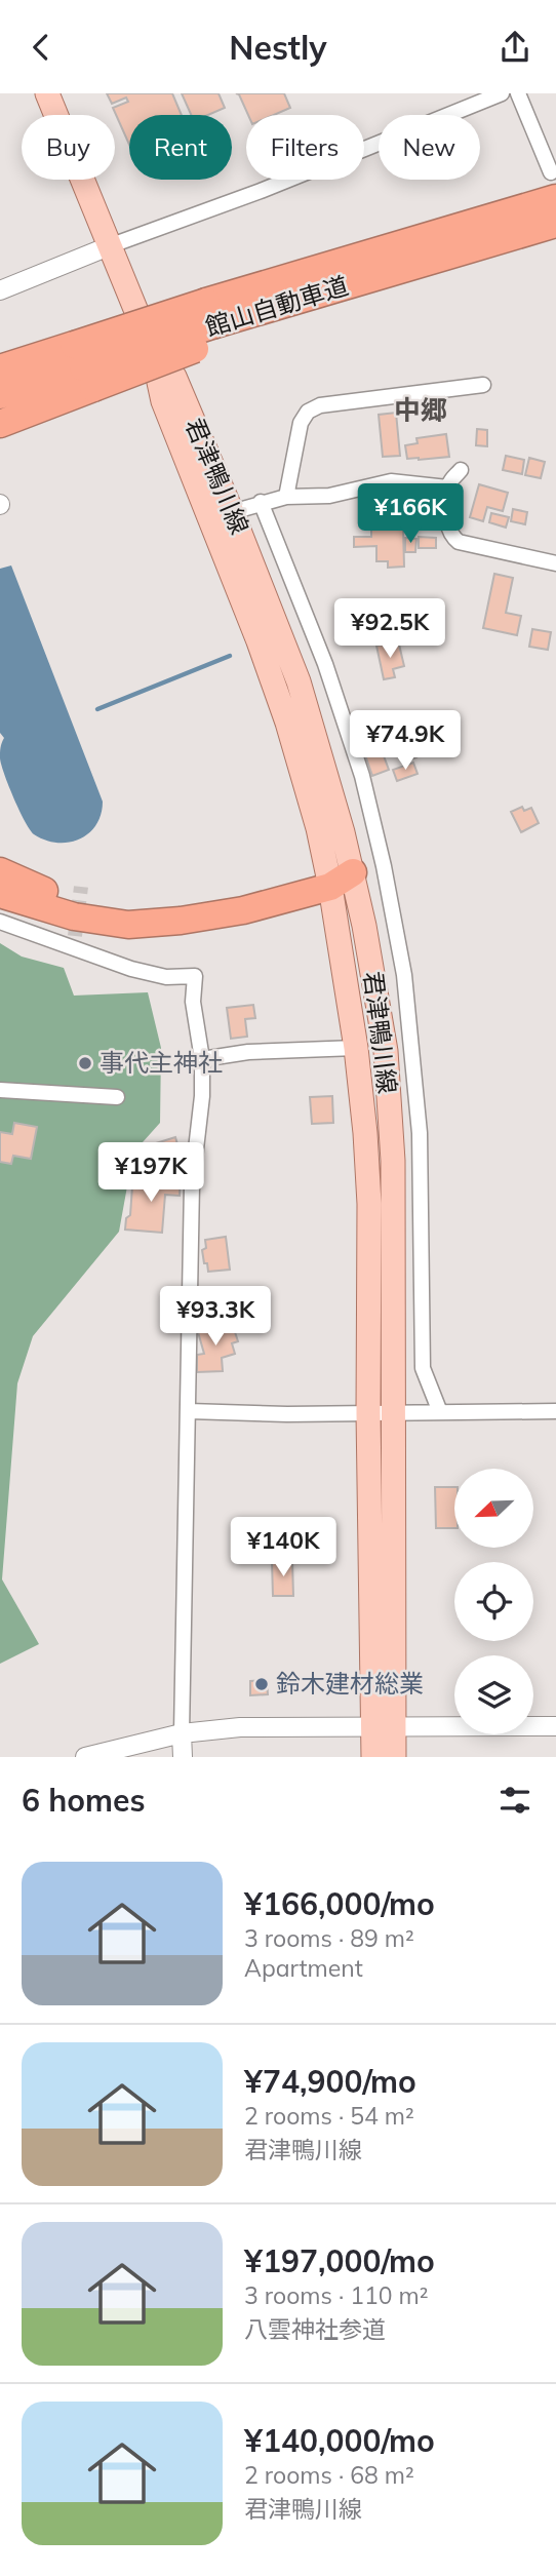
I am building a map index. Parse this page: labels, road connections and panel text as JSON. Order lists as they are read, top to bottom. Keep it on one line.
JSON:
{"streets":{"highway":["館山自動車道"],"main road":["君津鴨川線"]},"districts":["中郷"],"places":["事代主神社","鈴木建材総業"],"north":"bottom left","page":{"header":"Nestly","chip":["Buy","Rent","Filters","New"],"price":["¥166K","¥92.5K","¥74.9K","¥197K","¥93.3K","¥140K"],"heading":"6 homes","list":[{"name":"¥166,000/mo","note":"3 rooms · 89 m² · Apartment"},{"name":"¥74,900/mo","note":"2 rooms · 54 m² · 君津鴨川線"},{"name":"¥197,000/mo","note":"3 rooms · 110 m² · 八雲神社参道"},{"name":"¥140,000/mo","note":"2 rooms · 68 m² · 君津鴨川線"}]}}
